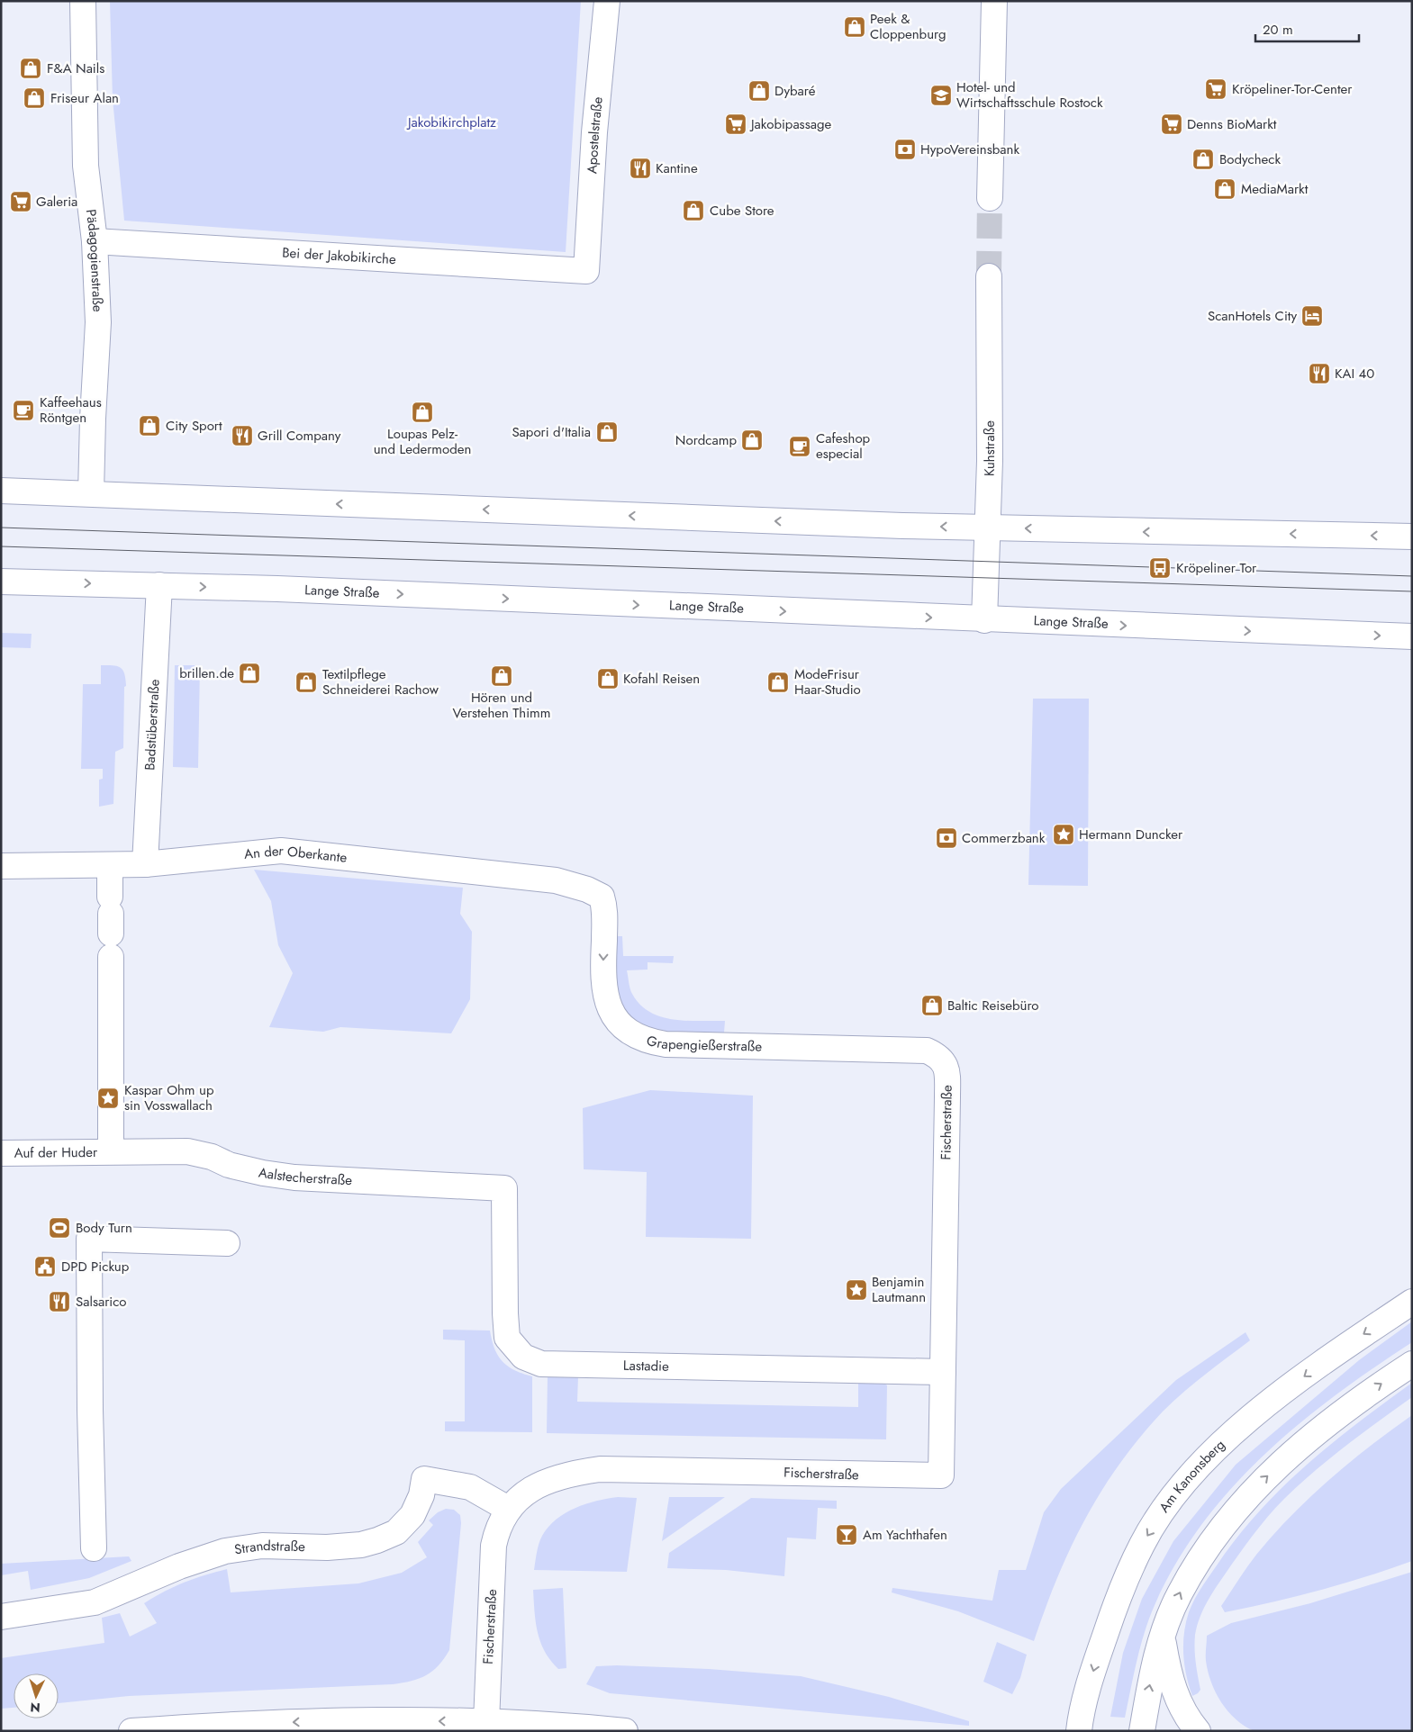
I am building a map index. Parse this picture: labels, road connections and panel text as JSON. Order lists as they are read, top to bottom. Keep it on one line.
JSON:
{"streets":{"street":["Apostelstraße","Bei der Jakobikirche","Pädagogienstraße","Kuhstraße","Lange Straße","Badstüberstraße","An der Oberkante","Grapengießerstraße","Fischerstraße","Auf der Huder","Aalstecherstraße","Lastadie","Am Kanonsberg","Strandstraße"]},"crossings":[["Apostelstraße","Bei der Jakobikirche"],["Bei der Jakobikirche","Pädagogienstraße"],["Kuhstraße","Lange Straße"],["Lange Straße","Badstüberstraße"],["Badstüberstraße","An der Oberkante"],["An der Oberkante","Grapengießerstraße"],["Grapengießerstraße","Fischerstraße"],["Fischerstraße","Lastadie"],["Fischerstraße","Strandstraße"],["Auf der Huder","Aalstecherstraße"],["Aalstecherstraße","Lastadie"]],"one_way":["Grapengießerstraße"],"parks":["Jakobikirchplatz"],"places":{"shop":["Peek & Cloppenburg","F&A Nails","Dybaré","Friseur Alan","Bodycheck","MediaMarkt","Cube Store","Loupas Pelz- und Ledermoden","City Sport","Sapori d'Italia","Nordcamp","brillen.de","Hören und Verstehen Thimm","Kofahl Reisen","Textilpflege Schneiderei Rachow","ModeFrisur Haar-Studio","Baltic Reisebüro"],"supermarket":["Kröpeliner-Tor-Center","Jakobipassage","Denns BioMarkt","Galeria"],"school or university":["Hotel- und Wirtschaftsschule Rostock"],"bank":["HypoVereinsbank","Commerzbank"],"restaurant":["Kantine","KAI 40","Grill Company","Salsarico"],"hotel":["ScanHotels City"],"cafe":["Kaffeehaus Röntgen","Cafeshop especial"],"bus stop":["Kröpeliner Tor"],"place":["Hermann Duncker","Kaspar Ohm up sin Vosswallach","Benjamin Lautmann"],"sports":["Body Turn"],"public building":["DPD Pickup"],"bar":["Am Yachthafen"]},"scale_bar":"20 m","north":"bottom"}
